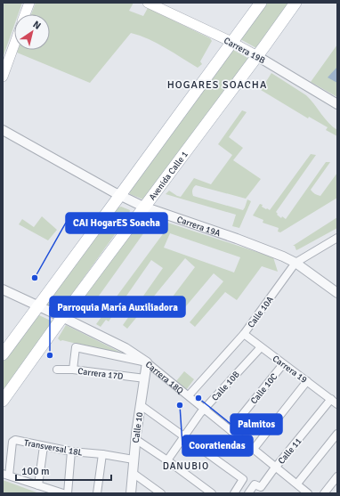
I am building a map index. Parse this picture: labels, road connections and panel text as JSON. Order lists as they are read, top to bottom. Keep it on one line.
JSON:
{"streets":{"main road":["Carrera 19B","Avenida Calle 1"],"street":["Carrera 19A","Calle 10A","Carrera 19","Carrera 17D","Carrera 18Q","Calle 10B","Calle 10C","Calle 10","Transversal 18L","Calle 11"]},"crossings":[["Carrera 19B","Avenida Calle 1"],["Avenida Calle 1","Carrera 19A"],["Avenida Calle 1","Carrera 18Q"],["Carrera 19A","Calle 10A"],["Calle 10A","Carrera 19"],["Calle 10A","Carrera 18Q"],["Carrera 19","Calle 10B"],["Carrera 19","Calle 10C"],["Carrera 19","Calle 11"],["Carrera 17D","Calle 10"],["Carrera 18Q","Calle 10B"],["Carrera 18Q","Calle 10C"],["Carrera 18Q","Calle 10"],["Carrera 18Q","Calle 11"],["Calle 10","Transversal 18L"]],"districts":["HOGARES SOACHA","DANUBIO"],"places":["CAI HogarES Soacha","Parroquia María Auxiliadora","Palmitos","Cooratiendas"],"scale_bar":"100 m","north":"top right"}
